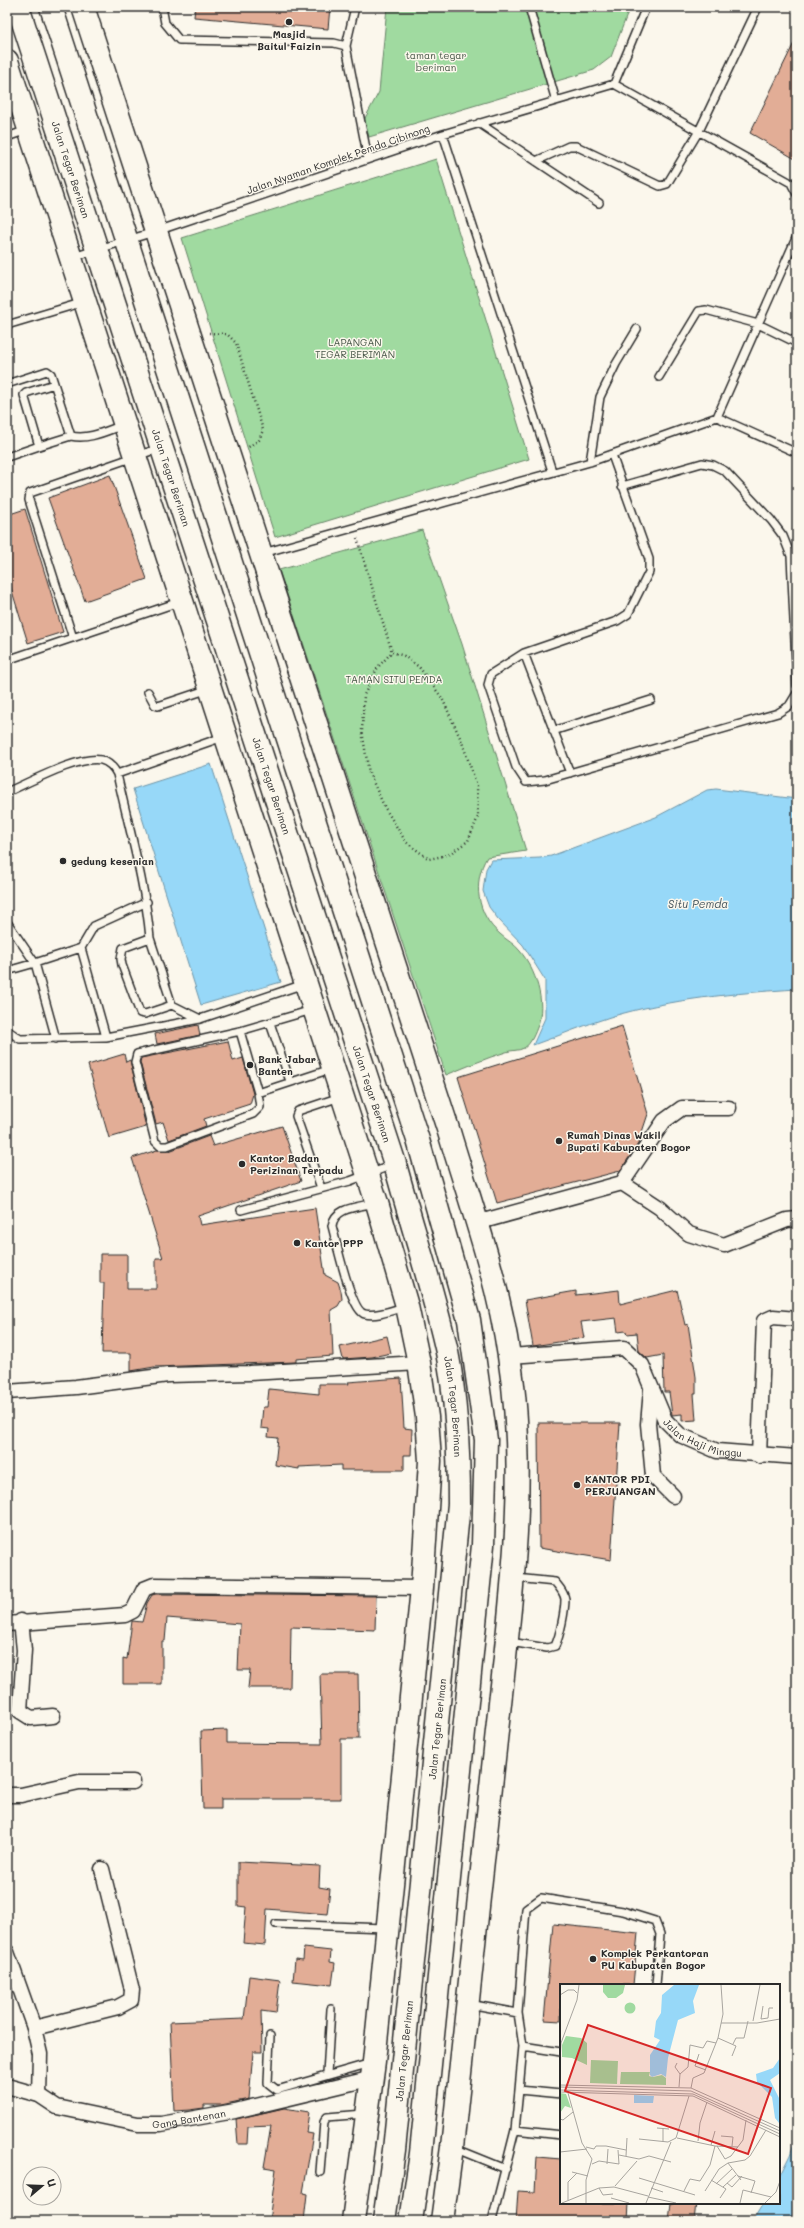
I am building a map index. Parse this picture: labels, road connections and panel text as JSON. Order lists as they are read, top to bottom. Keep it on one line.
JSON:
{"streets":{"main road":["Jalan Tegar Beriman"],"street":["Jalan Haji Minggu","Gang Bantenan"],"lane":["Jalan Nyaman Komplek Pemda Cibinong"]},"crossings":[["Jalan Nyaman Komplek Pemda Cibinong","Jalan Tegar Beriman"]],"water":["Situ Pemda"],"parks":["taman tegar beriman","LAPANGAN TEGAR BERIMAN","TAMAN SITU PEMDA"],"places":["Masjid Baitul Faizin","gedung kesenian","Bank Jabar Banten","Rumah Dinas Wakil Bupati Kabupaten Bogor","Kantor Badan Perizinan Terpadu","Kantor PPP","KANTOR PDI PERJUANGAN","Komplek Perkantoran PU Kabupaten Bogor"],"north":"right"}
